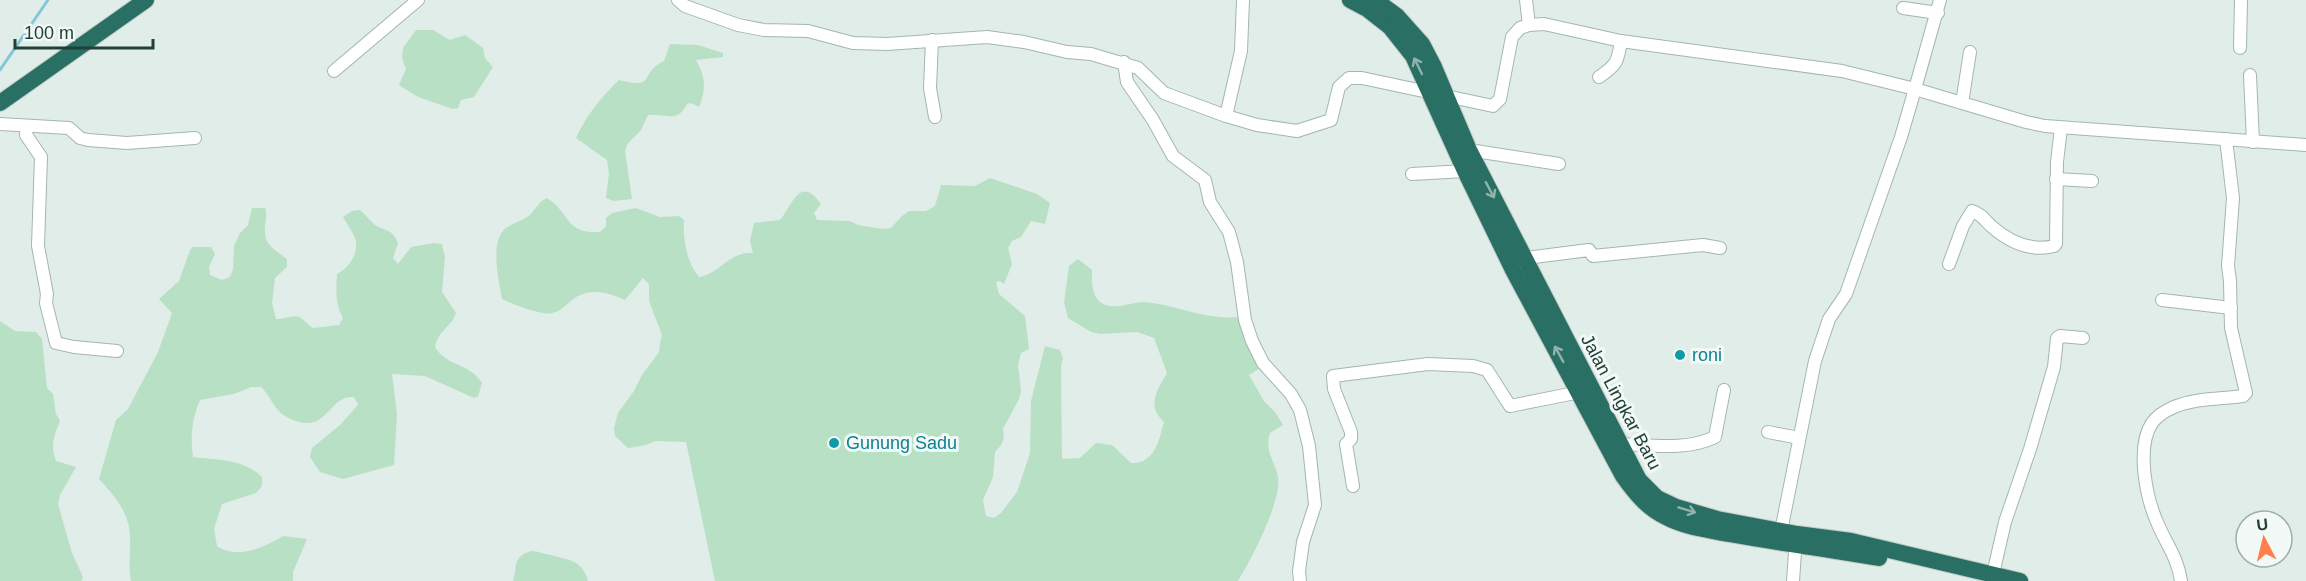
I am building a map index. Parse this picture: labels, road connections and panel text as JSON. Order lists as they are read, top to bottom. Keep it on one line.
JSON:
{"streets":{"highway":["Jalan Lingkar Baru"]},"places":["roni","Gunung Sadu"],"scale_bar":"100 m","north":"top"}
